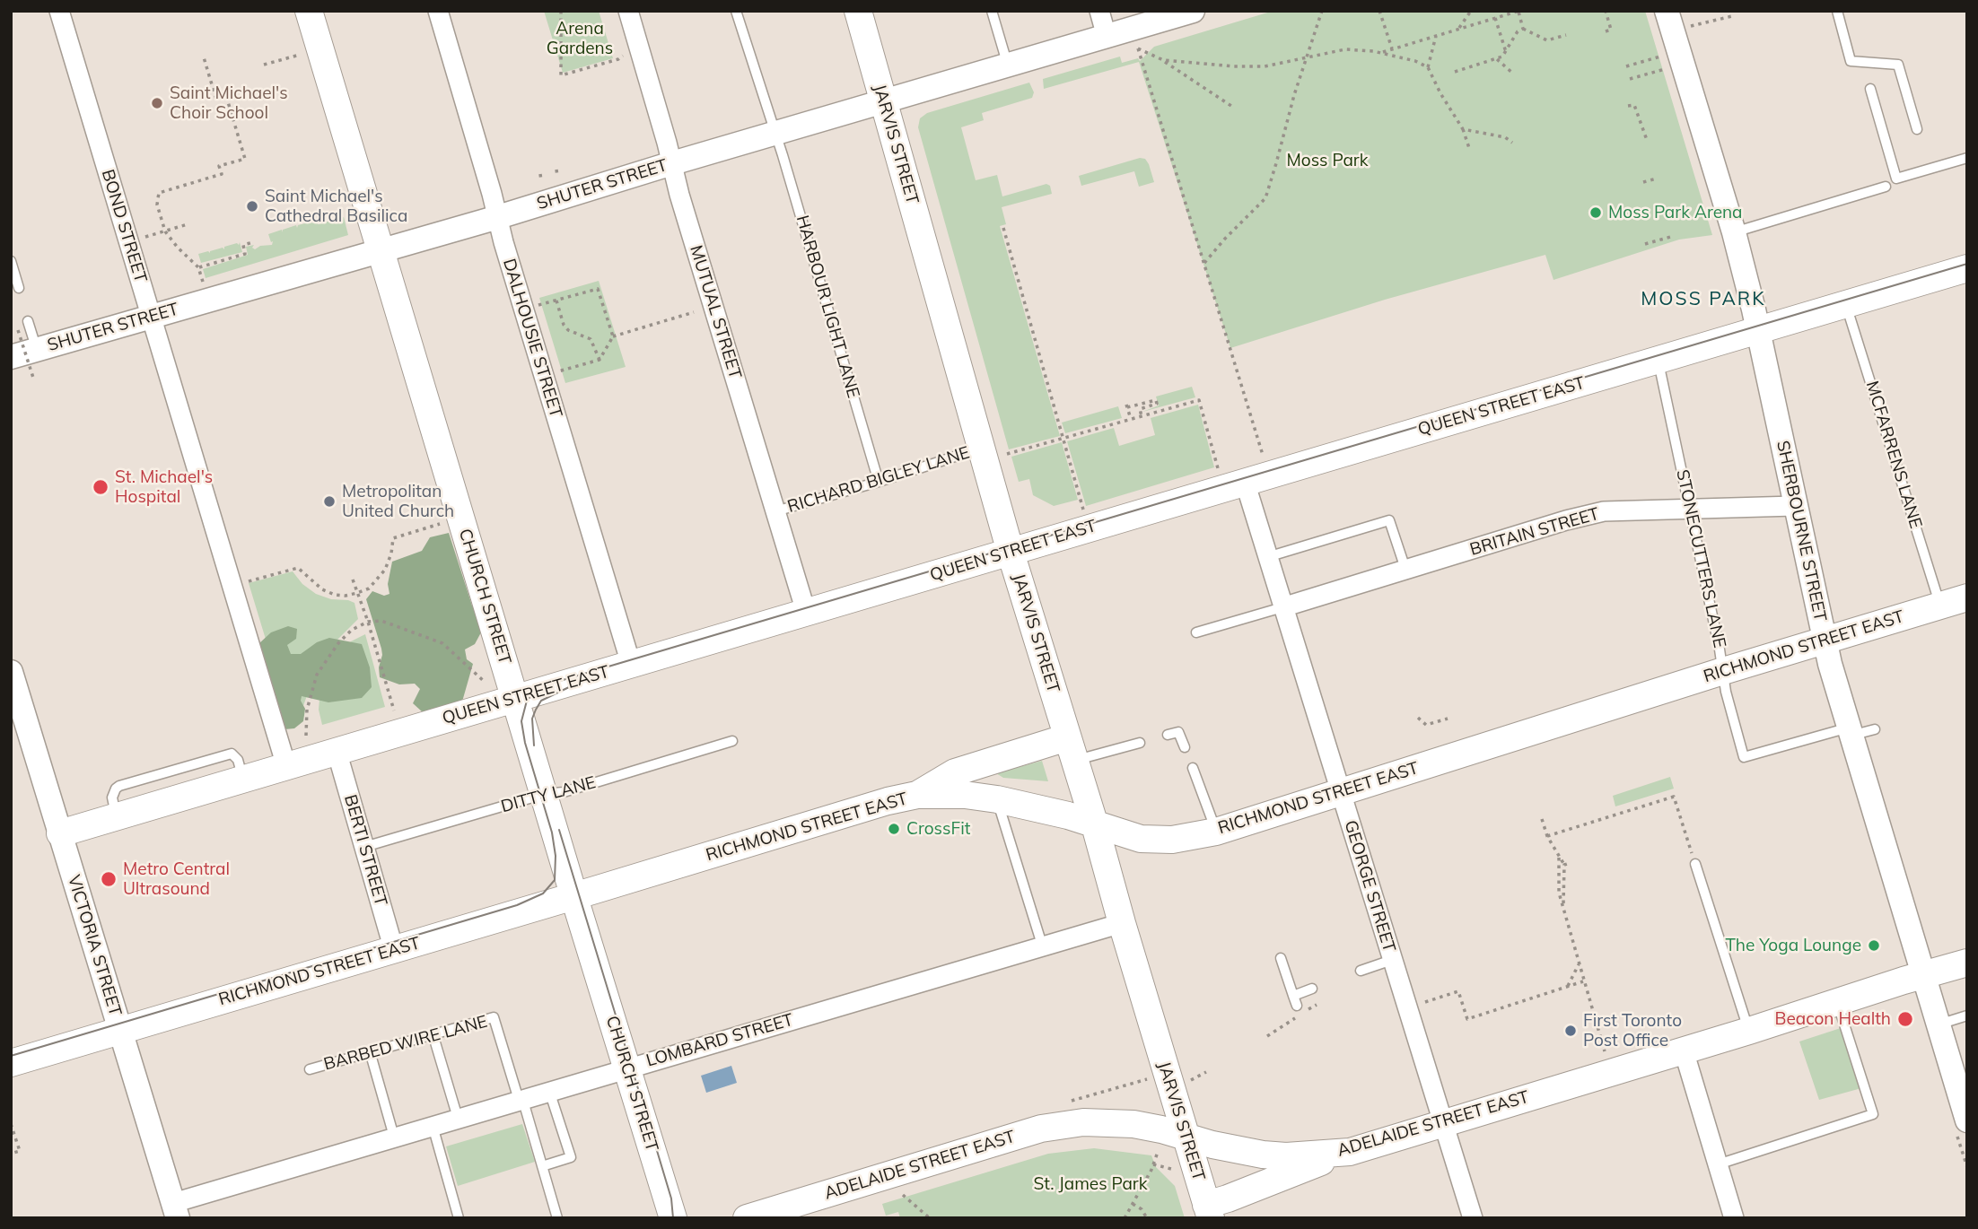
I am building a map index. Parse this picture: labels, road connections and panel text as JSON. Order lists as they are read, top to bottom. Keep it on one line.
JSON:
{"streets":{"main road":["JARVIS STREET","QUEEN STREET EAST","CHURCH STREET","RICHMOND STREET EAST","ADELAIDE STREET EAST"],"street":["SHUTER STREET","BOND STREET","MUTUAL STREET","DALHOUSIE STREET","SHERBOURNE STREET","BRITAIN STREET","BERTI STREET","GEORGE STREET","VICTORIA STREET","LOMBARD STREET"],"lane":["HARBOUR LIGHT LANE","MCFARRENS LANE","RICHARD BIGLEY LANE","STONECUTTERS LANE","DITTY LANE","BARBED WIRE LANE"]},"crossings":[["JARVIS STREET","SHUTER STREET"],["JARVIS STREET","QUEEN STREET EAST"],["JARVIS STREET","RICHARD BIGLEY LANE"],["JARVIS STREET","RICHMOND STREET EAST"],["JARVIS STREET","LOMBARD STREET"],["JARVIS STREET","ADELAIDE STREET EAST"],["SHUTER STREET","BOND STREET"],["SHUTER STREET","HARBOUR LIGHT LANE"],["SHUTER STREET","MUTUAL STREET"],["SHUTER STREET","DALHOUSIE STREET"],["SHUTER STREET","CHURCH STREET"],["BOND STREET","QUEEN STREET EAST"],["HARBOUR LIGHT LANE","RICHARD BIGLEY LANE"],["MUTUAL STREET","QUEEN STREET EAST"],["MUTUAL STREET","RICHARD BIGLEY LANE"],["DALHOUSIE STREET","QUEEN STREET EAST"],["QUEEN STREET EAST","MCFARRENS LANE"],["QUEEN STREET EAST","SHERBOURNE STREET"],["QUEEN STREET EAST","STONECUTTERS LANE"],["QUEEN STREET EAST","CHURCH STREET"],["QUEEN STREET EAST","BERTI STREET"],["QUEEN STREET EAST","GEORGE STREET"],["QUEEN STREET EAST","VICTORIA STREET"],["MCFARRENS LANE","RICHMOND STREET EAST"],["SHERBOURNE STREET","BRITAIN STREET"],["SHERBOURNE STREET","STONECUTTERS LANE"],["SHERBOURNE STREET","RICHMOND STREET EAST"],["SHERBOURNE STREET","ADELAIDE STREET EAST"],["BRITAIN STREET","STONECUTTERS LANE"],["BRITAIN STREET","GEORGE STREET"],["STONECUTTERS LANE","RICHMOND STREET EAST"],["CHURCH STREET","RICHMOND STREET EAST"],["CHURCH STREET","DITTY LANE"],["CHURCH STREET","LOMBARD STREET"],["RICHMOND STREET EAST","BERTI STREET"],["RICHMOND STREET EAST","GEORGE STREET"],["RICHMOND STREET EAST","VICTORIA STREET"],["DITTY LANE","BERTI STREET"],["GEORGE STREET","ADELAIDE STREET EAST"],["VICTORIA STREET","LOMBARD STREET"],["LOMBARD STREET","BARBED WIRE LANE"]],"districts":["MOSS PARK"],"parks":["Arena Gardens","Moss Park","St. James Park"],"places":["Saint Michael's Choir School","Saint Michael's Cathedral Basilica","Moss Park Arena","St. Michael's Hospital","Metropolitan United Church","CrossFit","Metro Central Ultrasound","The Yoga Lounge","Beacon Health","First Toronto Post Office"]}
